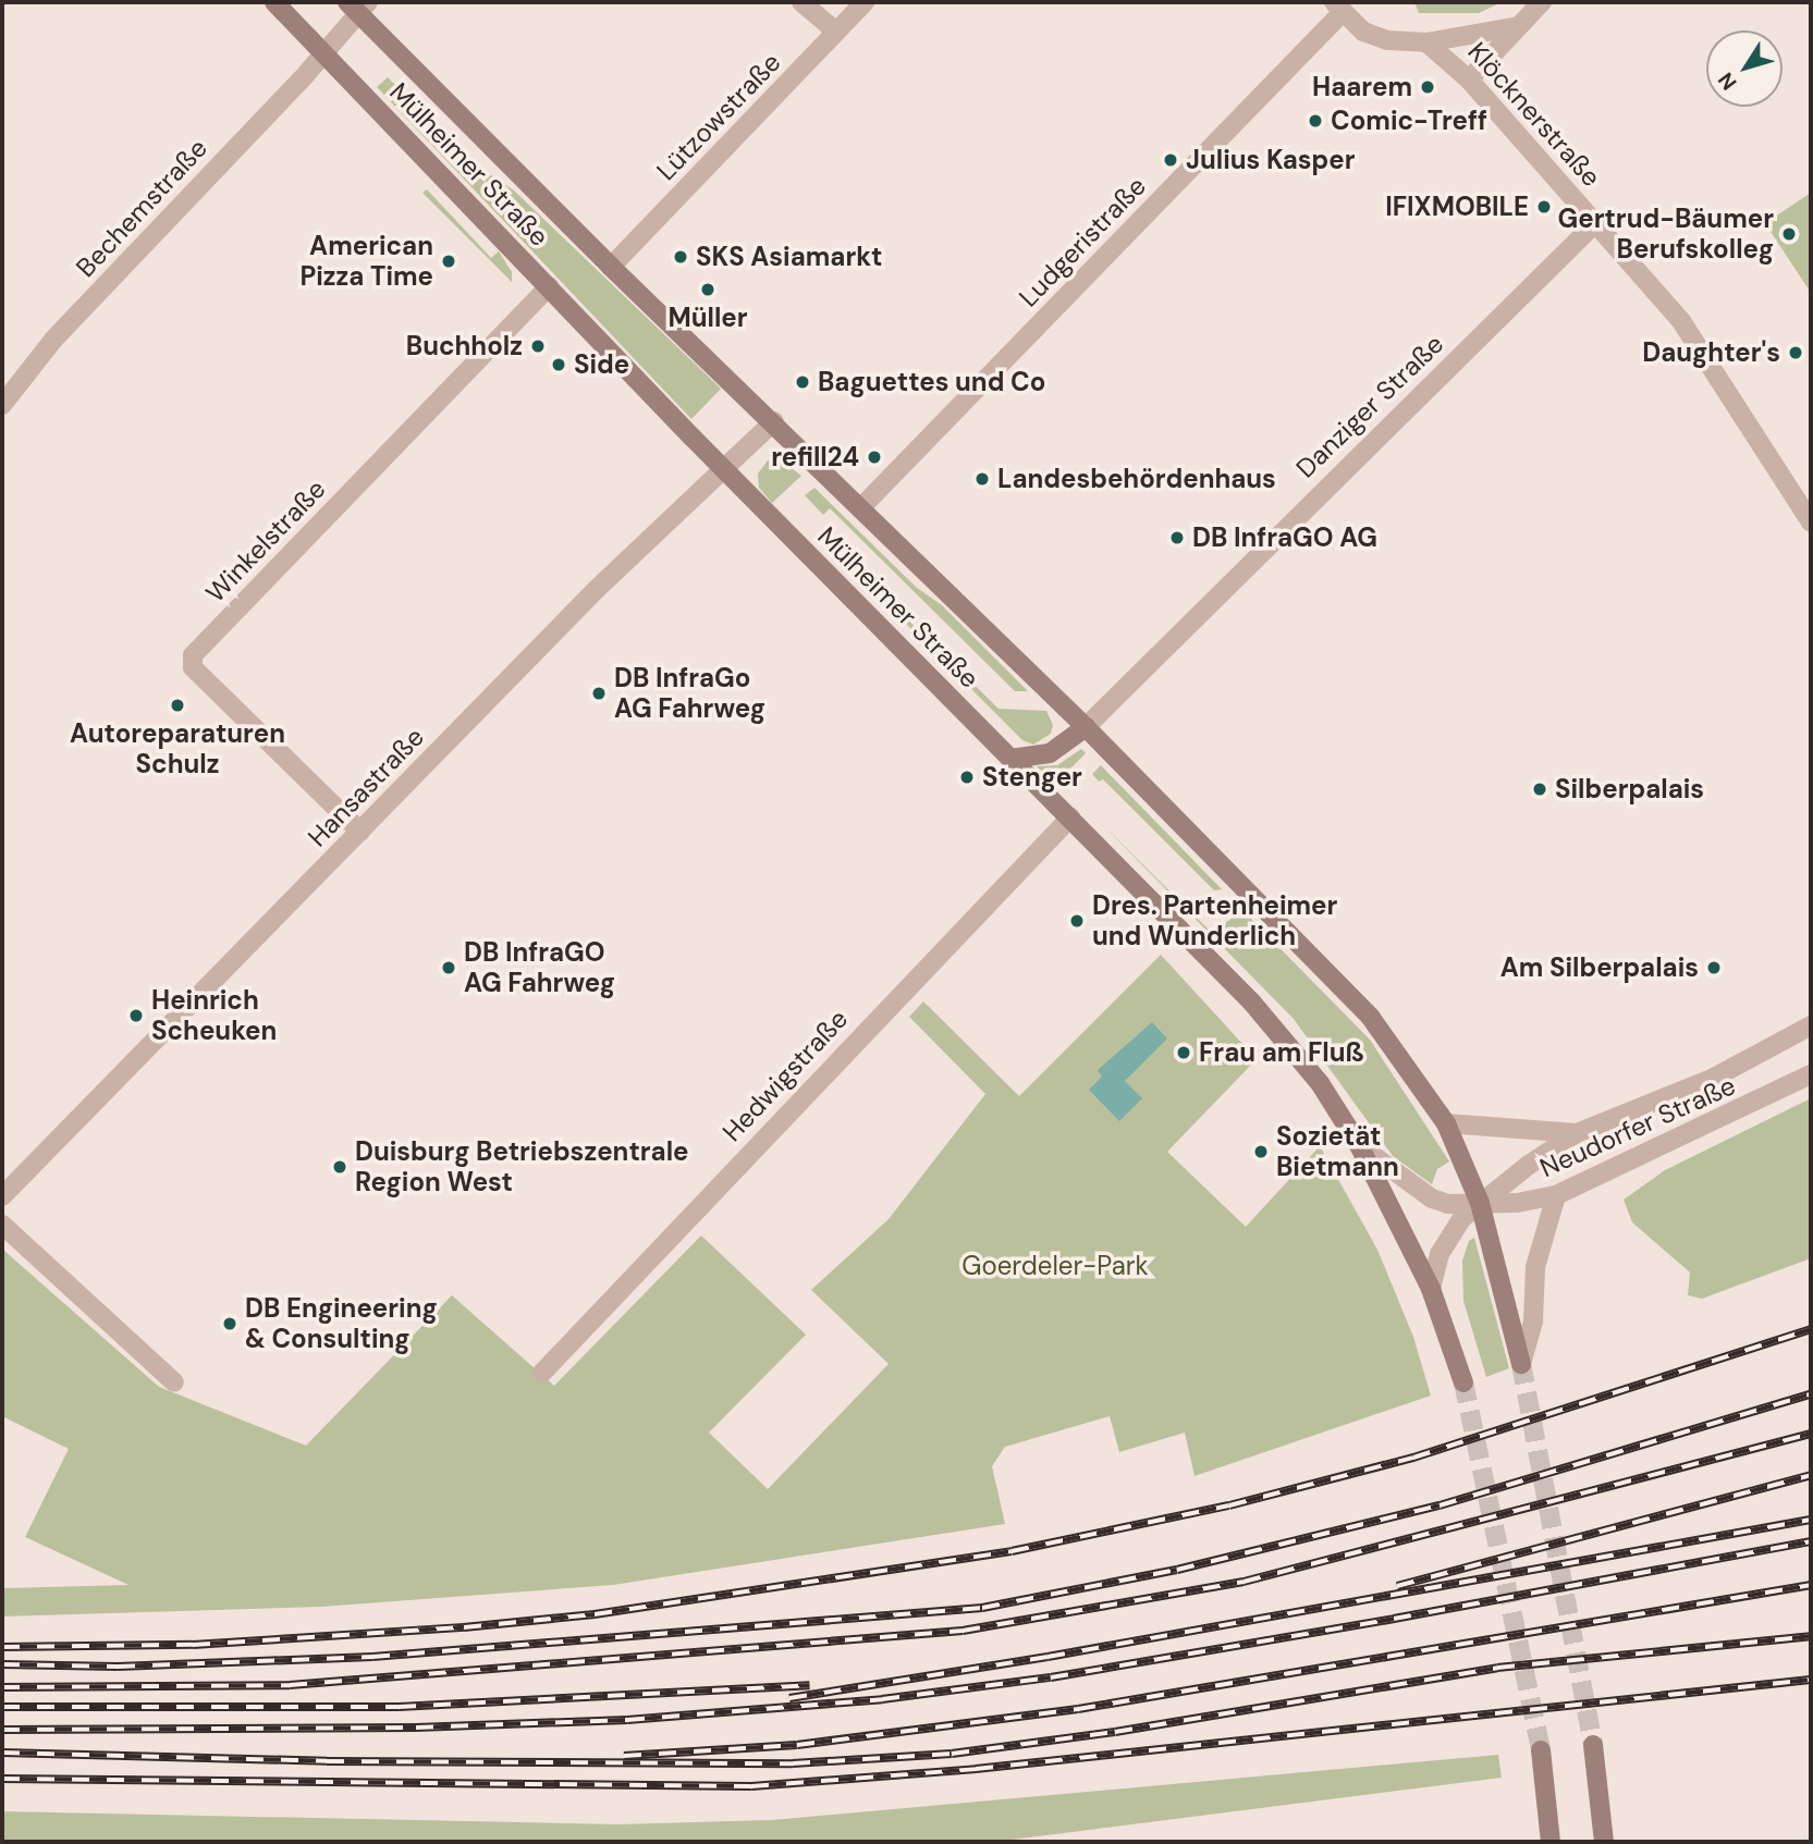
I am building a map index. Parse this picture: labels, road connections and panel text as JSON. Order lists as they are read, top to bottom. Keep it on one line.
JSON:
{"streets":{"main road":["Mülheimer Straße"],"street":["Klöcknerstraße","Lützowstraße","Bechemstraße","Ludgeristraße","Danziger Straße","Winkelstraße","Hansastraße","Hedwigstraße","Neudorfer Straße"]},"crossings":[["Klöcknerstraße","Danziger Straße"],["Lützowstraße","Mülheimer Straße"],["Mülheimer Straße","Bechemstraße"],["Mülheimer Straße","Ludgeristraße"],["Mülheimer Straße","Danziger Straße"],["Mülheimer Straße","Winkelstraße"],["Mülheimer Straße","Hansastraße"],["Mülheimer Straße","Hedwigstraße"],["Mülheimer Straße","Neudorfer Straße"],["Winkelstraße","Hansastraße"]],"parks":["Goerdeler-Park"],"places":["Haarem","Comic-Treff","Julius Kasper","IFIXMOBILE","Gertrud-Bäumer Berufskolleg","SKS Asiamarkt","American Pizza Time","Müller","Buchholz","Daughter's","Side","Baguettes und Co","refill24","Landesbehördenhaus","DB InfraGO AG","DB InfraGo AG Fahrweg","Autoreparaturen Schulz","Stenger","Silberpalais","Dres. Partenheimer und Wunderlich","DB InfraGO AG Fahrweg","Am Silberpalais","Heinrich Scheuken","Frau am Fluß","Sozietät Bietmann","Duisburg Betriebszentrale Region West","DB Engineering & Consulting"],"north":"bottom left"}
